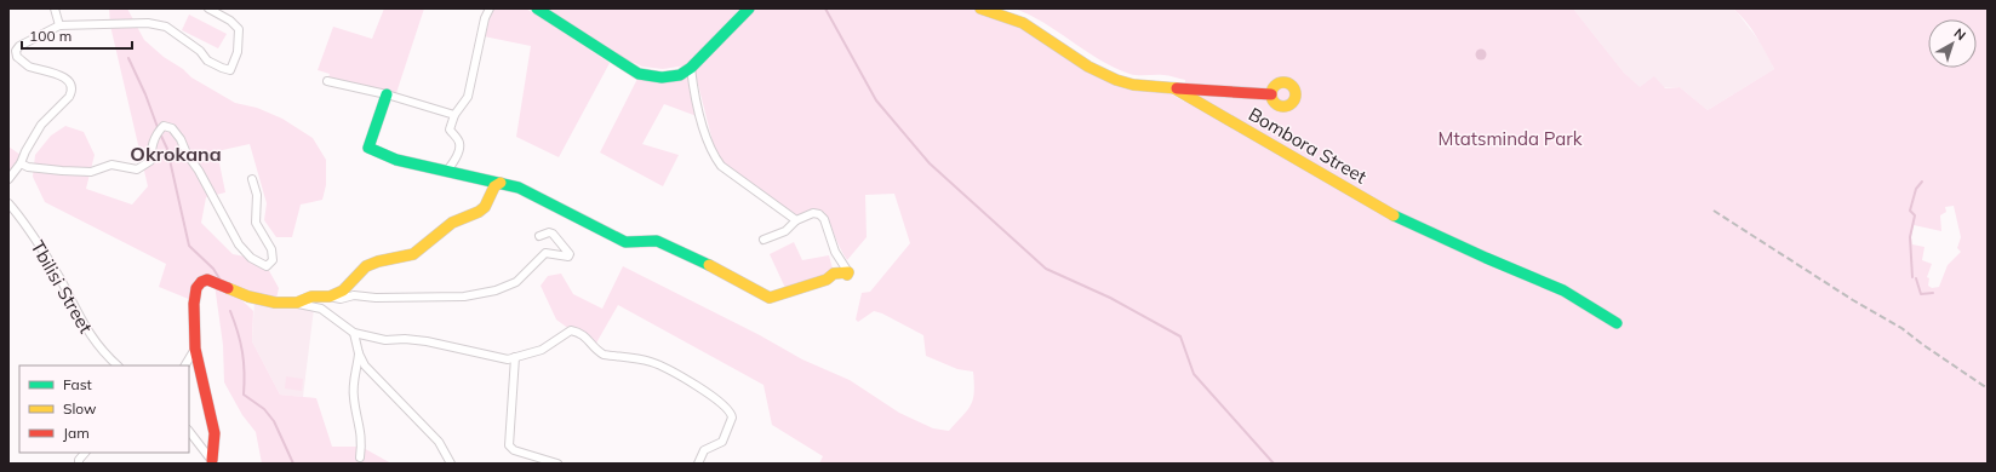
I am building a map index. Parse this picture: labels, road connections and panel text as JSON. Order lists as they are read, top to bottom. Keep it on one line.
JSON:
{"streets":{"street":["Bombora Street","Tbilisi Street"]},"districts":["Okrokana"],"parks":["Mtatsminda Park"],"legend":["Fast","Slow","Jam"],"scale_bar":"100 m","north":"top right"}
